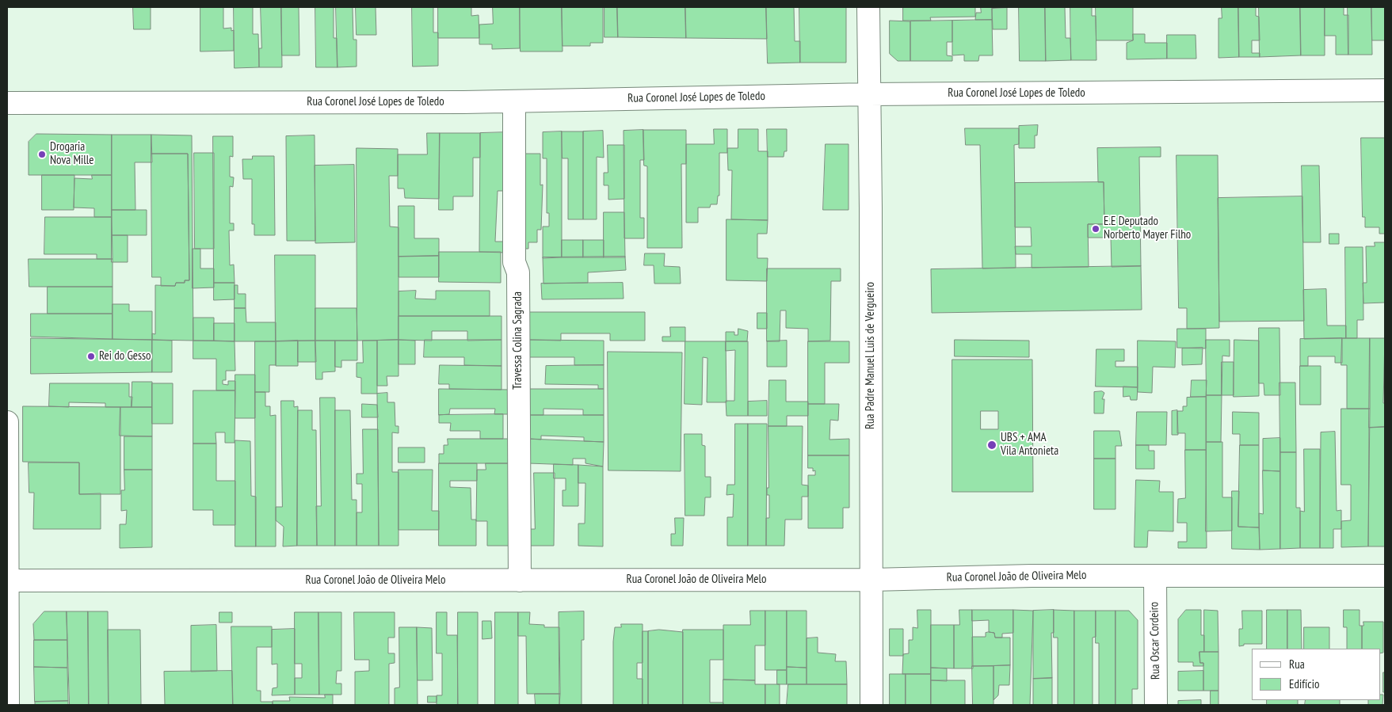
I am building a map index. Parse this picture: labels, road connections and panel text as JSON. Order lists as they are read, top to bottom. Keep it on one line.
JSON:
{"streets":{"street":["Rua Coronel José Lopes de Toledo","Travessa Colina Sagrada","Rua Padre Manuel Luis de Vergueiro","Rua Coronel João de Oliveira Melo","Rua Oscar Cordeiro"]},"crossings":[["Rua Coronel José Lopes de Toledo","Travessa Colina Sagrada"],["Rua Coronel José Lopes de Toledo","Rua Padre Manuel Luis de Vergueiro"],["Travessa Colina Sagrada","Rua Coronel João de Oliveira Melo"],["Rua Padre Manuel Luis de Vergueiro","Rua Coronel João de Oliveira Melo"],["Rua Coronel João de Oliveira Melo","Rua Oscar Cordeiro"]],"places":["Drogaria Nova Mille","E.E Deputado Norberto Mayer Filho","Rei do Gesso","UBS + AMA Vila Antonieta"],"legend":["Rua","Edifício"]}
